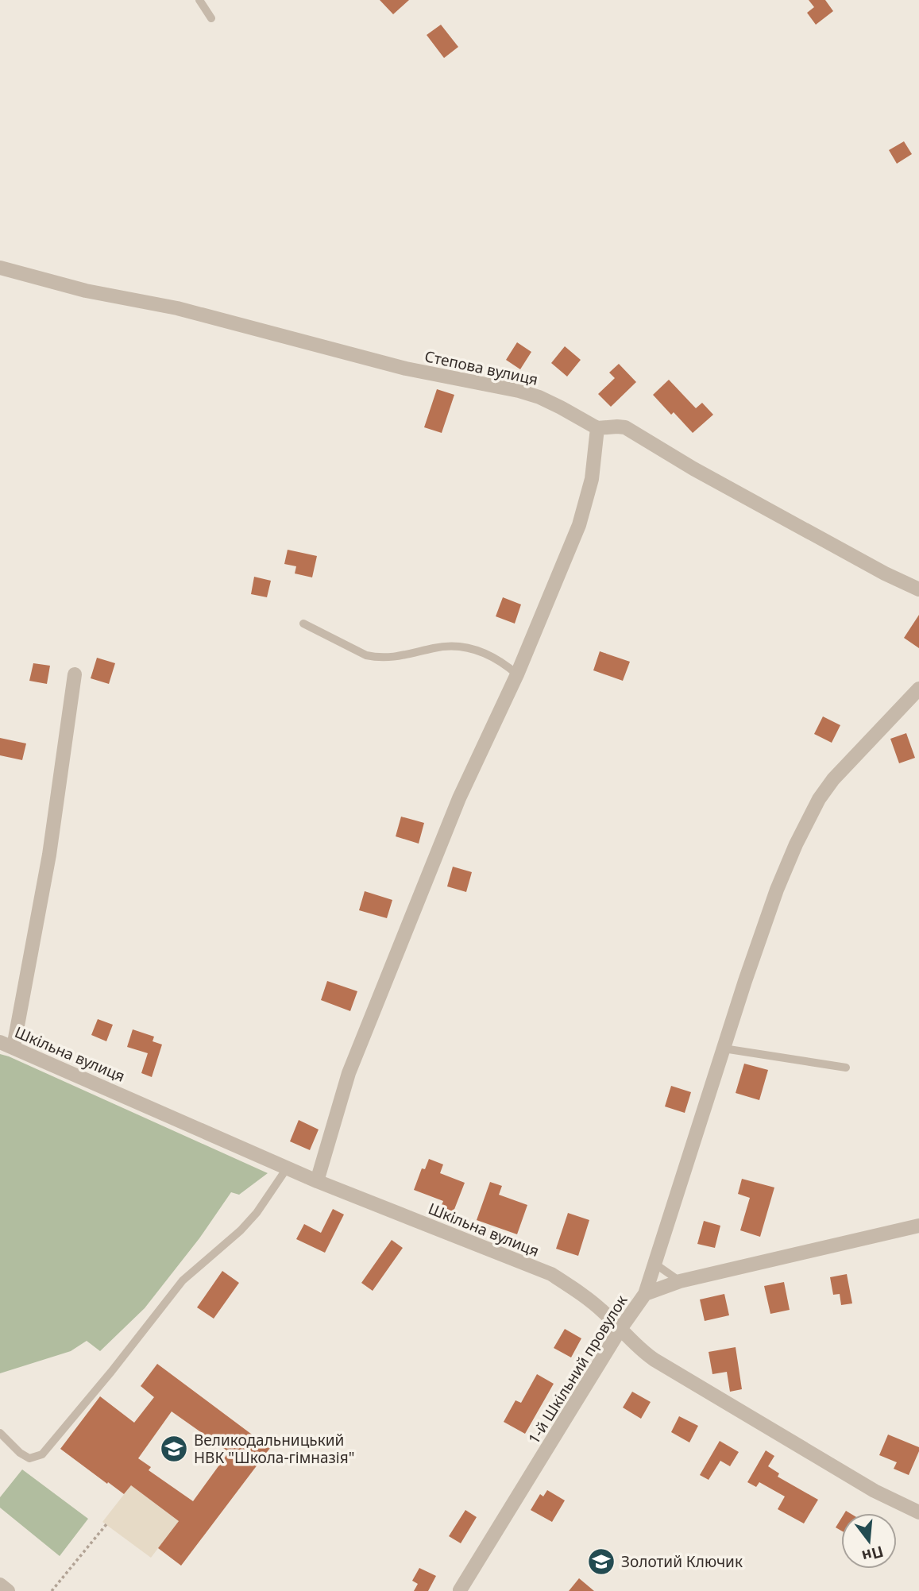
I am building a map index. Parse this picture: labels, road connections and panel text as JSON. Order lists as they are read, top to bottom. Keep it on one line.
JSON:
{"streets":{"street":["Степова вулиця","Шкільна вулиця","1-й Шкільний провулок"]},"crossings":[["Шкільна вулиця","1-й Шкільний провулок"]],"places":{"school or university":["Великодальницький НВК \"Школа-гімназія\"","Золотий Ключик"]},"north":"bottom"}
